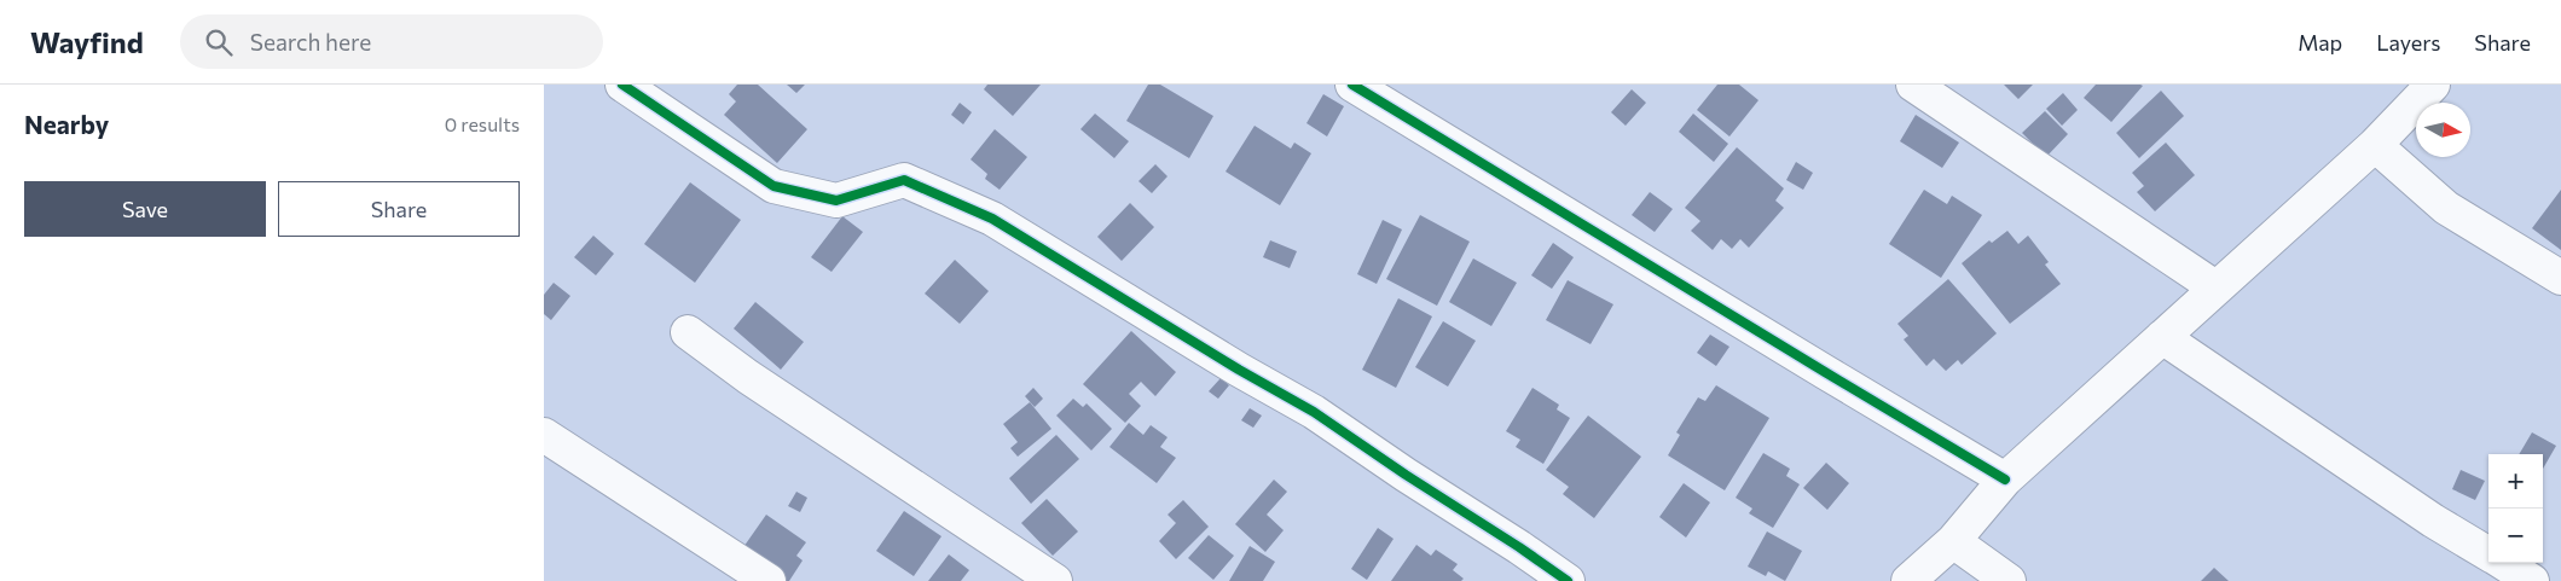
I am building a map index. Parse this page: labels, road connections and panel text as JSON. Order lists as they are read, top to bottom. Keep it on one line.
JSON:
{"north":"right","page":{"header":"Wayfind","search":"Search here","nav":["Map","Layers","Share"],"heading":["Nearby","0 results"],"buttons":["Save","Share"],"map_buttons":["+","−"]}}
